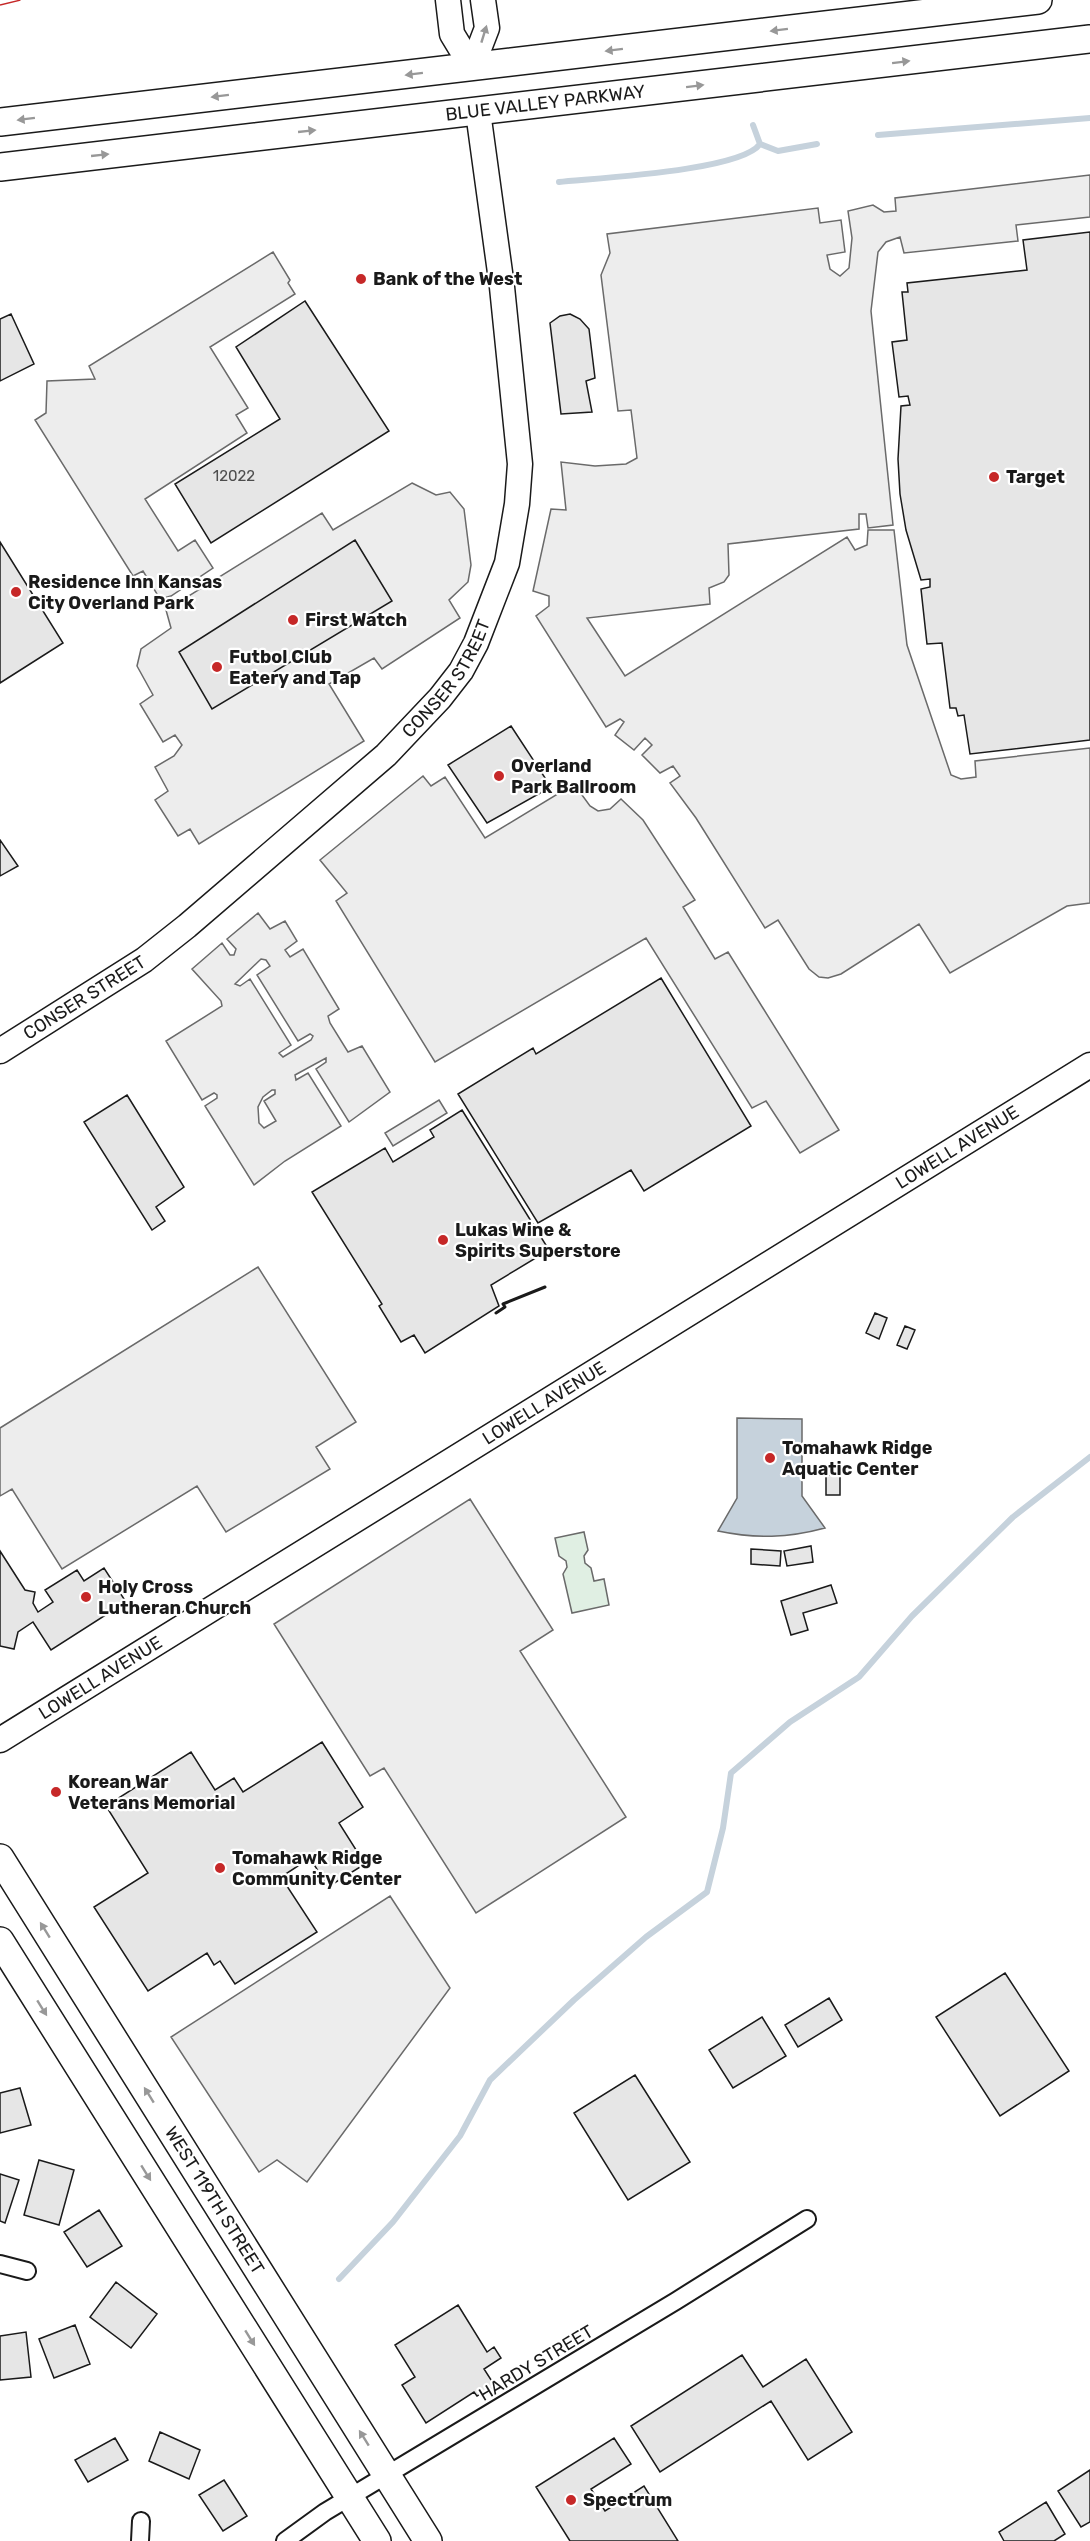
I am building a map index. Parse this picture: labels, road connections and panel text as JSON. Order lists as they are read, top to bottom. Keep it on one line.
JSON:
{"streets":{"main road":["BLUE VALLEY PARKWAY","WEST 119TH STREET"],"street":["CONSER STREET","LOWELL AVENUE","HARDY STREET"]},"crossings":[["BLUE VALLEY PARKWAY","CONSER STREET"],["WEST 119TH STREET","HARDY STREET"]],"places":["Bank of the West","Target","Residence Inn Kansas City Overland Park","First Watch","Futbol Club Eatery and Tap","Overland Park Ballroom","Lukas Wine & Spirits Superstore","Tomahawk Ridge Aquatic Center","Holy Cross Lutheran Church","Korean War Veterans Memorial","Tomahawk Ridge Community Center","Spectrum"],"house_numbers":["12022"]}
